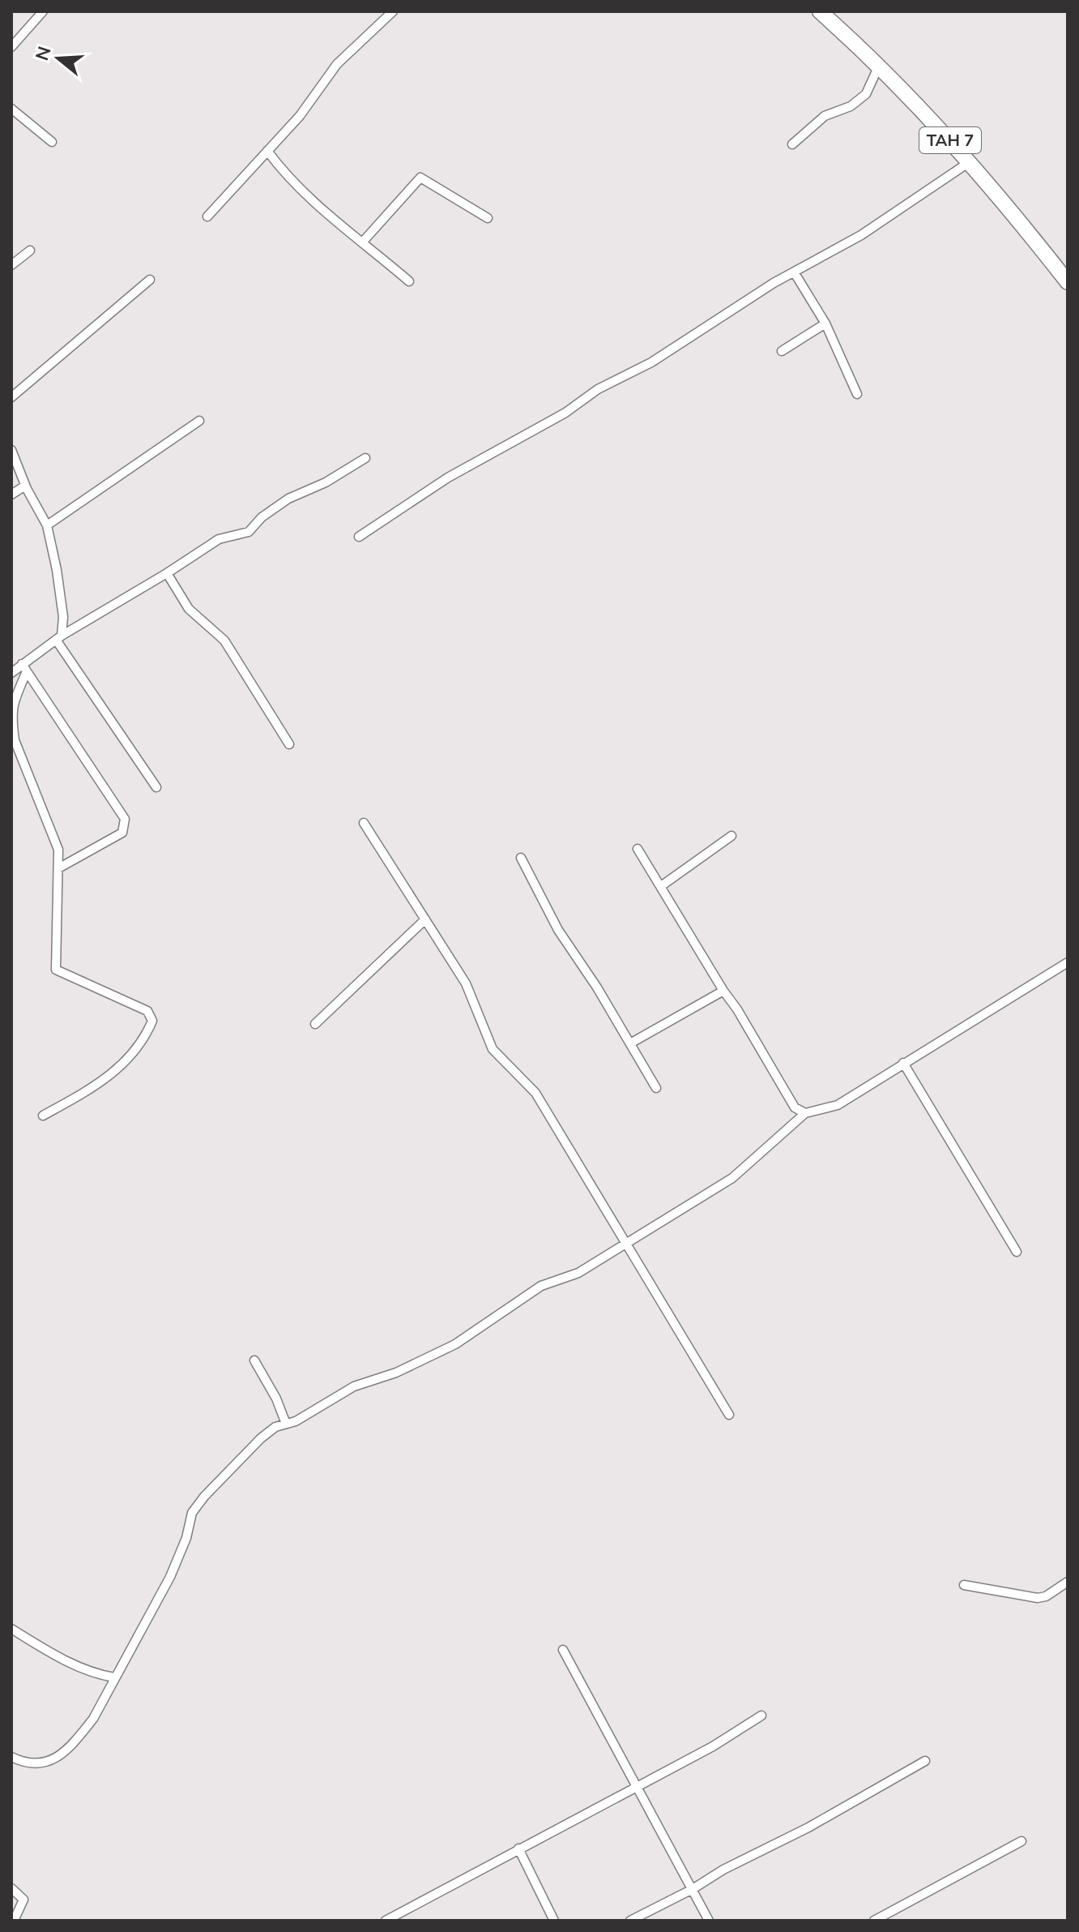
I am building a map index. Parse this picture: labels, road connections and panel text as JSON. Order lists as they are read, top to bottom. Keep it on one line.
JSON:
{"streets":{"highway":["TAH 7"]},"north":"left"}
